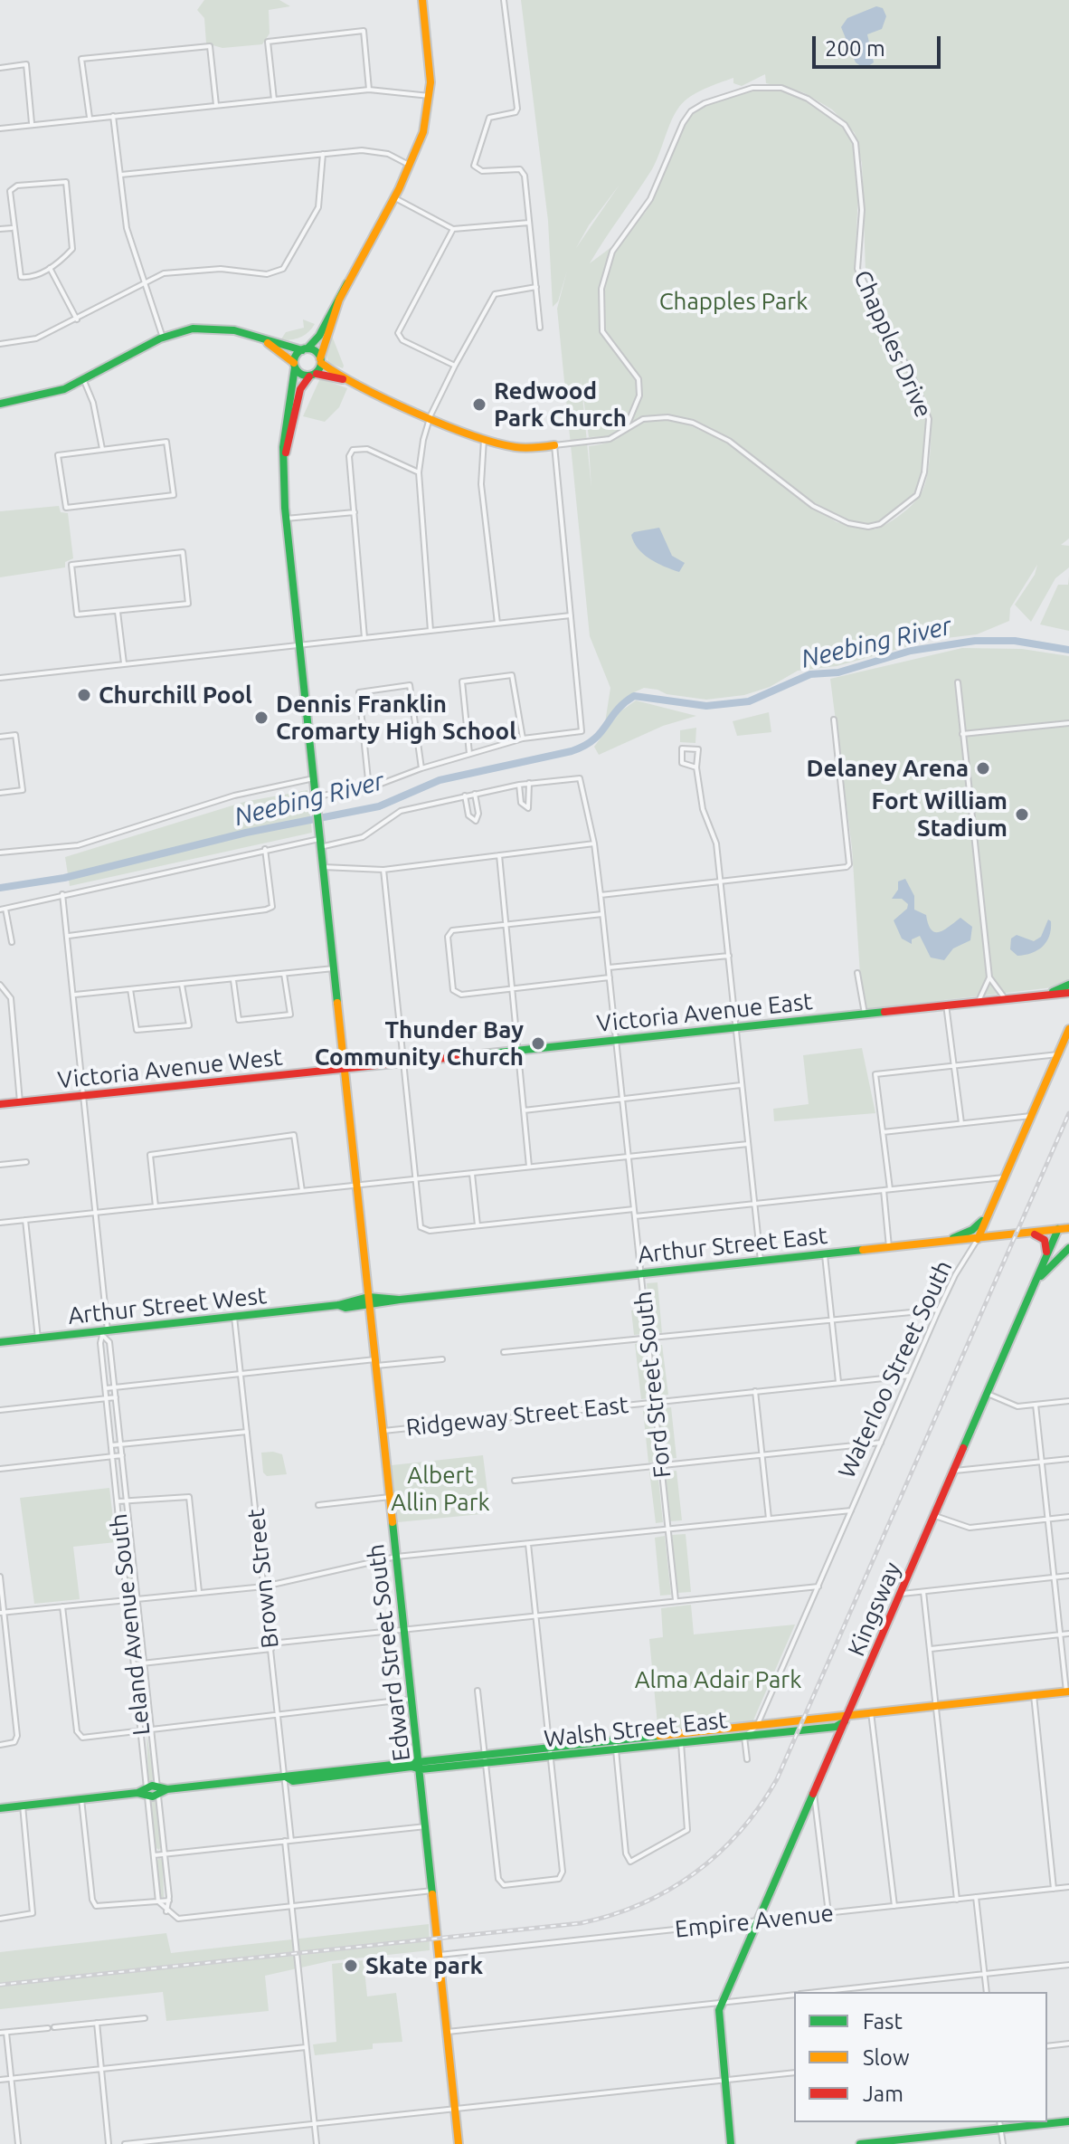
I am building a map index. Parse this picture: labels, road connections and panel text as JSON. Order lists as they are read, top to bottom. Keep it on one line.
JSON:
{"streets":{"main road":["Victoria Avenue East","Victoria Avenue West","Arthur Street East","Arthur Street West","Waterloo Street South","Kingsway","Edward Street South","Walsh Street East"],"street":["Chapples Drive","Ford Street South","Ridgeway Street East","Brown Street","Leland Avenue South","Empire Avenue"]},"crossings":[["Victoria Avenue East","Victoria Avenue West"],["Victoria Avenue East","Ford Street South"],["Victoria Avenue East","Edward Street South"],["Victoria Avenue West","Leland Avenue South"],["Victoria Avenue West","Edward Street South"],["Arthur Street East","Arthur Street West"],["Arthur Street East","Waterloo Street South"],["Arthur Street East","Ford Street South"],["Arthur Street East","Kingsway"],["Arthur Street East","Edward Street South"],["Arthur Street West","Brown Street"],["Arthur Street West","Leland Avenue South"],["Arthur Street West","Edward Street South"],["Waterloo Street South","Ridgeway Street East"],["Waterloo Street South","Walsh Street East"],["Ford Street South","Ridgeway Street East"],["Ridgeway Street East","Edward Street South"],["Brown Street","Walsh Street East"],["Kingsway","Walsh Street East"],["Kingsway","Empire Avenue"],["Edward Street South","Walsh Street East"],["Edward Street South","Empire Avenue"]],"water":["Neebing River"],"parks":["Chapples Park","Albert Allin Park","Alma Adair Park"],"places":["Redwood Park Church","Churchill Pool","Dennis Franklin Cromarty High School","Delaney Arena","Fort William Stadium","Thunder Bay Community Church","Skate park"],"legend":["Fast","Slow","Jam"],"scale_bar":"200 m"}
